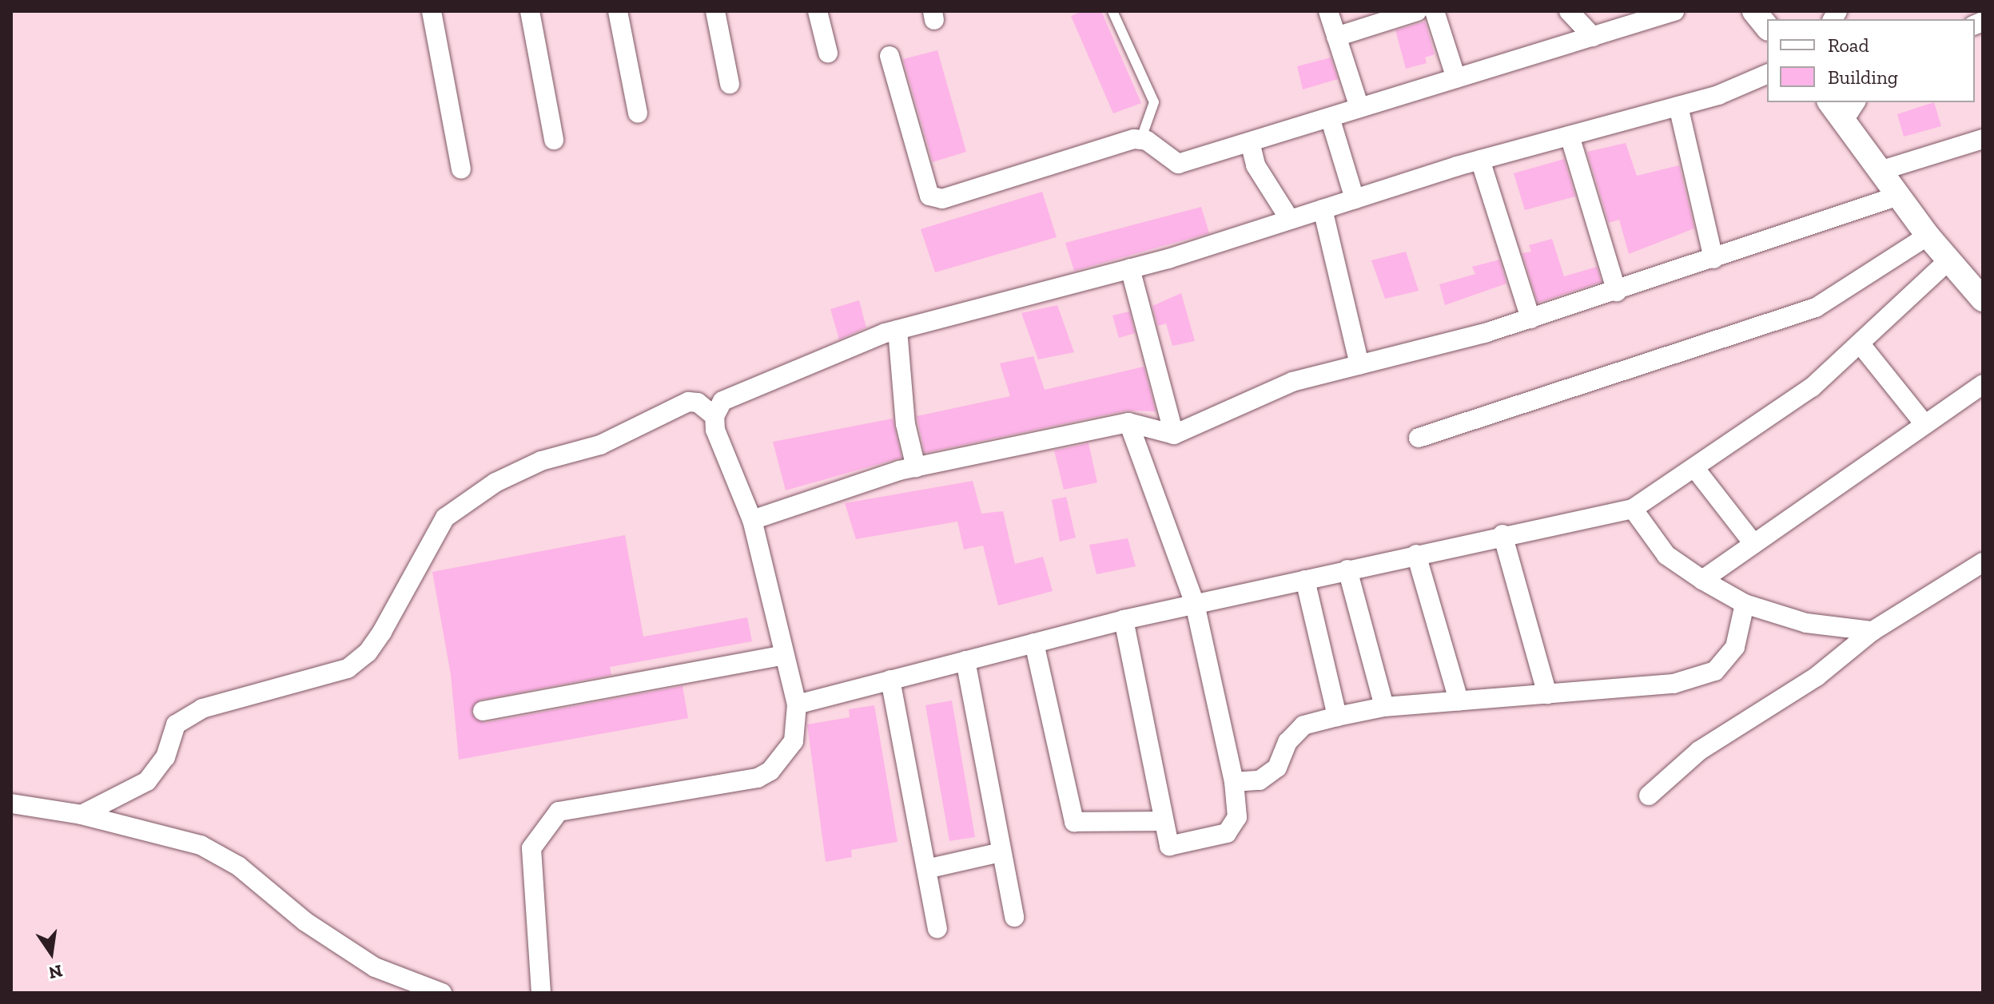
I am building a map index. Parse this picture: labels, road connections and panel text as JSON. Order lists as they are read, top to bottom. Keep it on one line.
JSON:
{"legend":["Road","Building"],"north":"bottom"}
